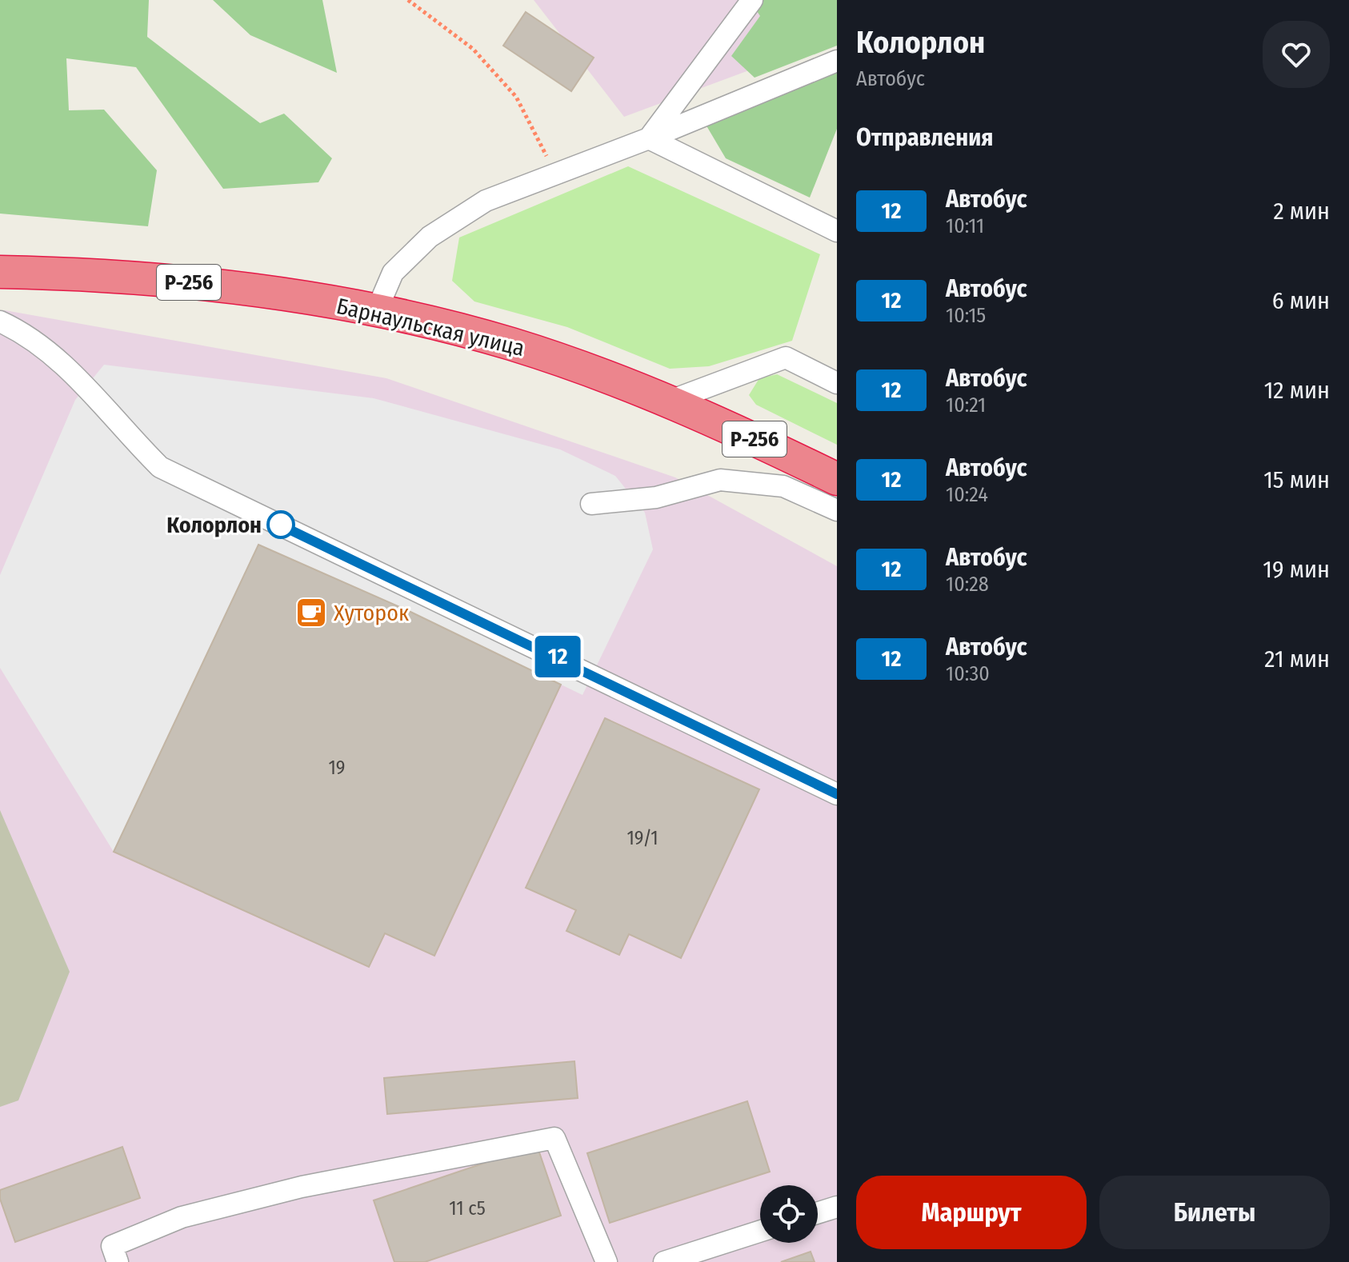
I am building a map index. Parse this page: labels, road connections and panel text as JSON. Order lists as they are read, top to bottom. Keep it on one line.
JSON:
{"streets":{"highway":["Р-256","Барнаульская улица"]},"places":{"other":["Колорлон"],"cafe":["Хуторок"]},"lines":["bus line 12"],"house_numbers":["19","19/1","11 с5"],"page":{"on_map":"12","heading":[["Колорлон","Автобус"],"Отправления"],"list":[{"mark":"12","name":"Автобус","note":"10:11","value":"2 мин"},{"mark":"12","name":"Автобус","note":"10:15","value":"6 мин"},{"mark":"12","name":"Автобус","note":"10:21","value":"12 мин"},{"mark":"12","name":"Автобус","note":"10:24","value":"15 мин"},{"mark":"12","name":"Автобус","note":"10:28","value":"19 мин"},{"mark":"12","name":"Автобус","note":"10:30","value":"21 мин"}],"buttons":["Маршрут","Билеты"]}}
